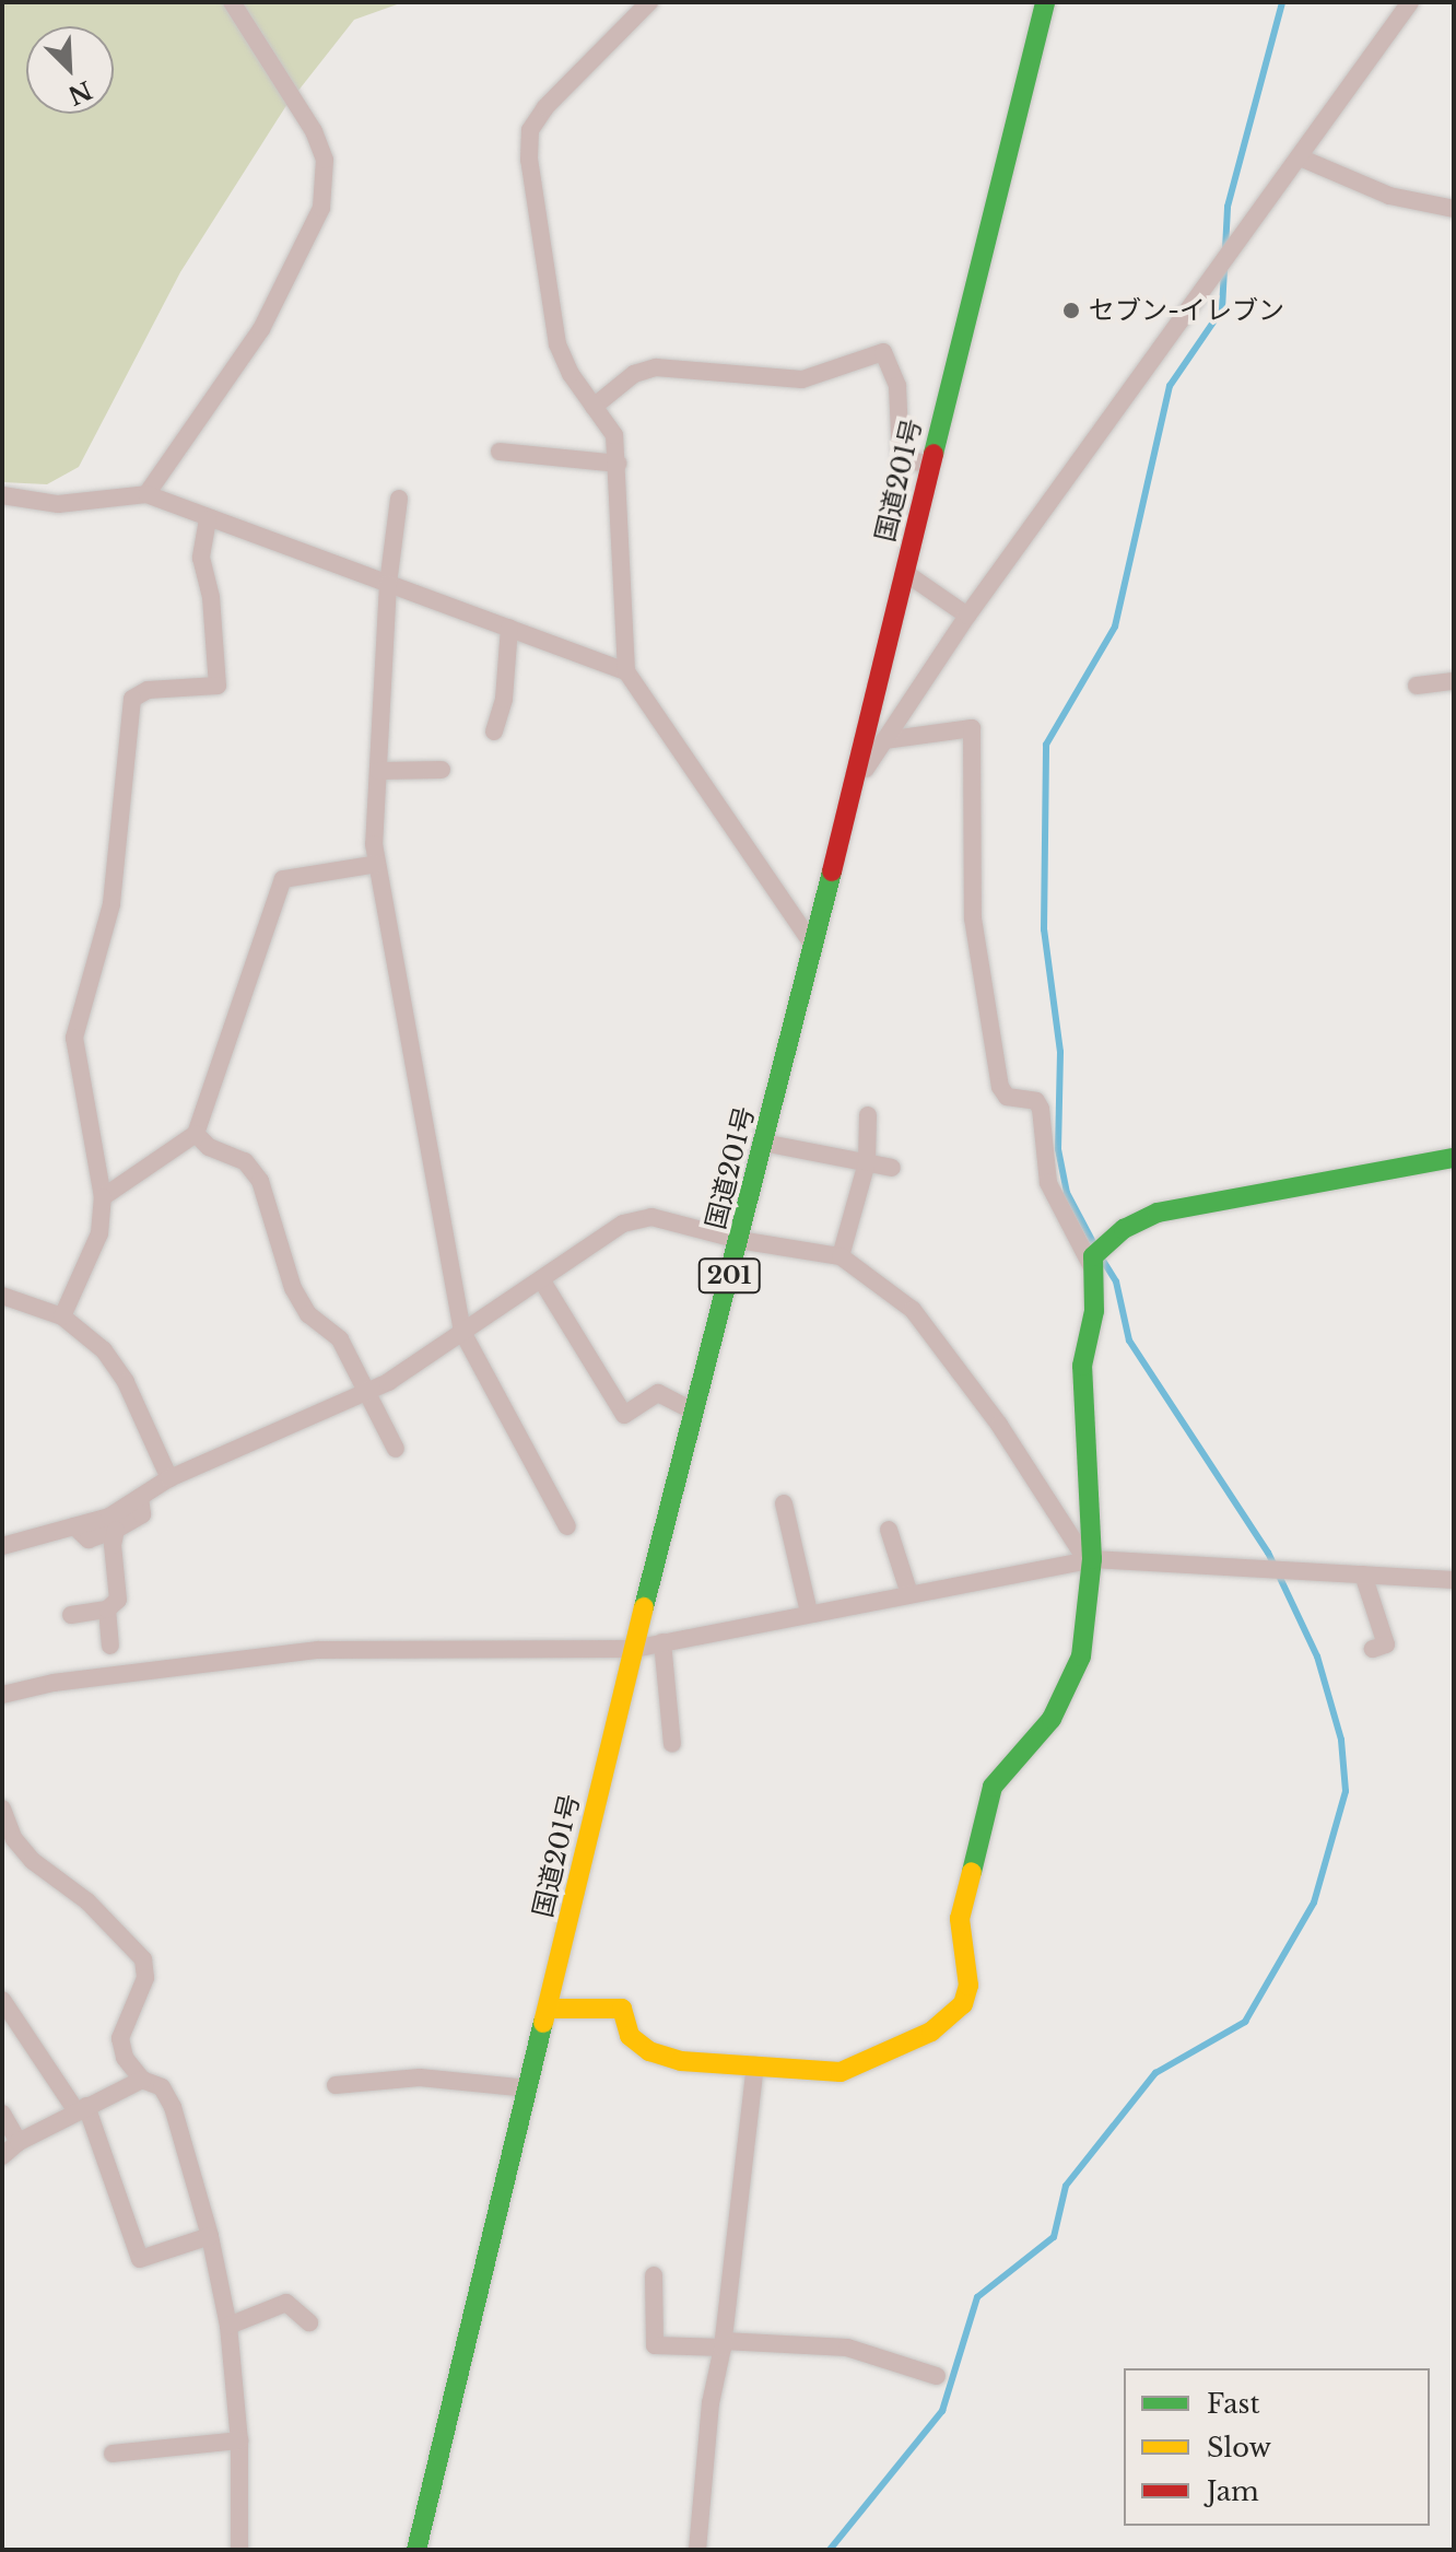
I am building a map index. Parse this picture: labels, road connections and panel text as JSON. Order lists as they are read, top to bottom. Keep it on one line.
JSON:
{"streets":{"main road":["国道201号","201"]},"places":["セブン-イレブン"],"legend":["Fast","Slow","Jam"],"north":"bottom right"}
